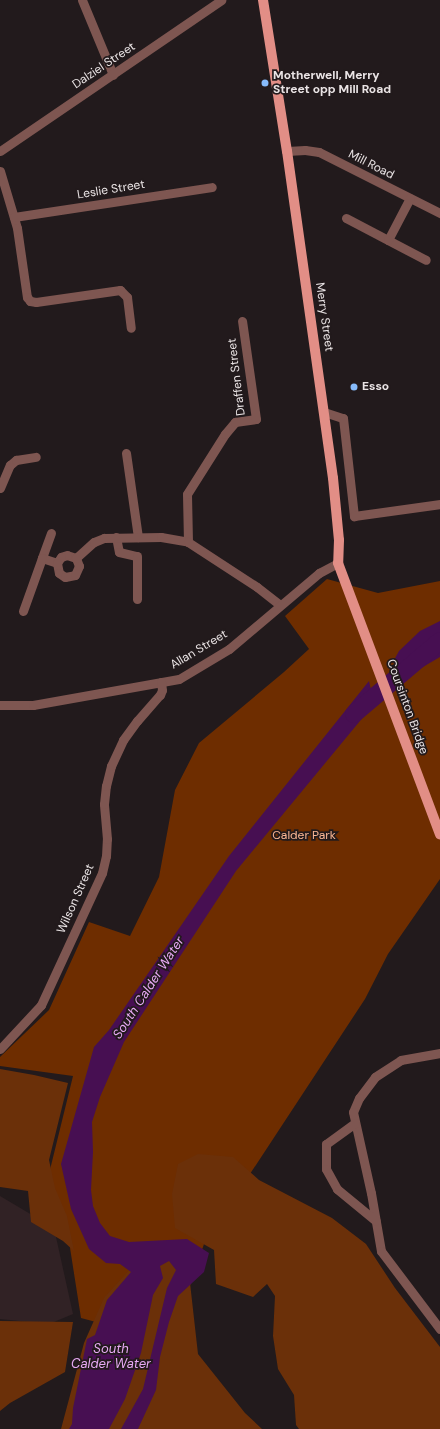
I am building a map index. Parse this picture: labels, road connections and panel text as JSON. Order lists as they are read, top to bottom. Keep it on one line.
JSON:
{"streets":{"main road":["Merry Street","Coursinton Bridge"],"street":["Dalziel Street","Mill Road","Leslie Street","Draffen Street","Allan Street","Wilson Street"]},"crossings":[["Mill Road","Merry Street"],["Merry Street","Allan Street"],["Merry Street","Coursinton Bridge"],["Allan Street","Wilson Street"]],"water":["South Calder Water"],"parks":["Calder Park"],"places":["Motherwell, Merry Street opp Mill Road","Esso"]}
